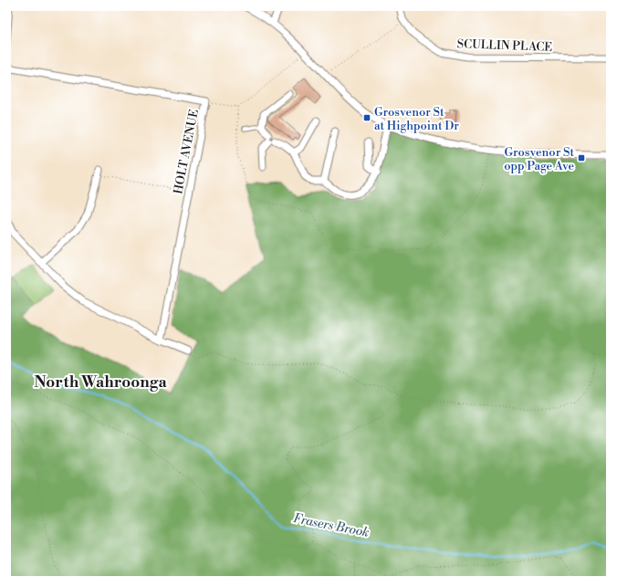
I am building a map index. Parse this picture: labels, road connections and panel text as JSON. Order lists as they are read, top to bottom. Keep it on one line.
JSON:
{"streets":{"street":["SCULLIN PLACE","HOLT AVENUE"]},"districts":["North Wahroonga"],"water":["Frasers Brook"],"places":{"transit":["Grosvenor St at Highpoint Dr","Grosvenor St opp Page Ave"]}}
